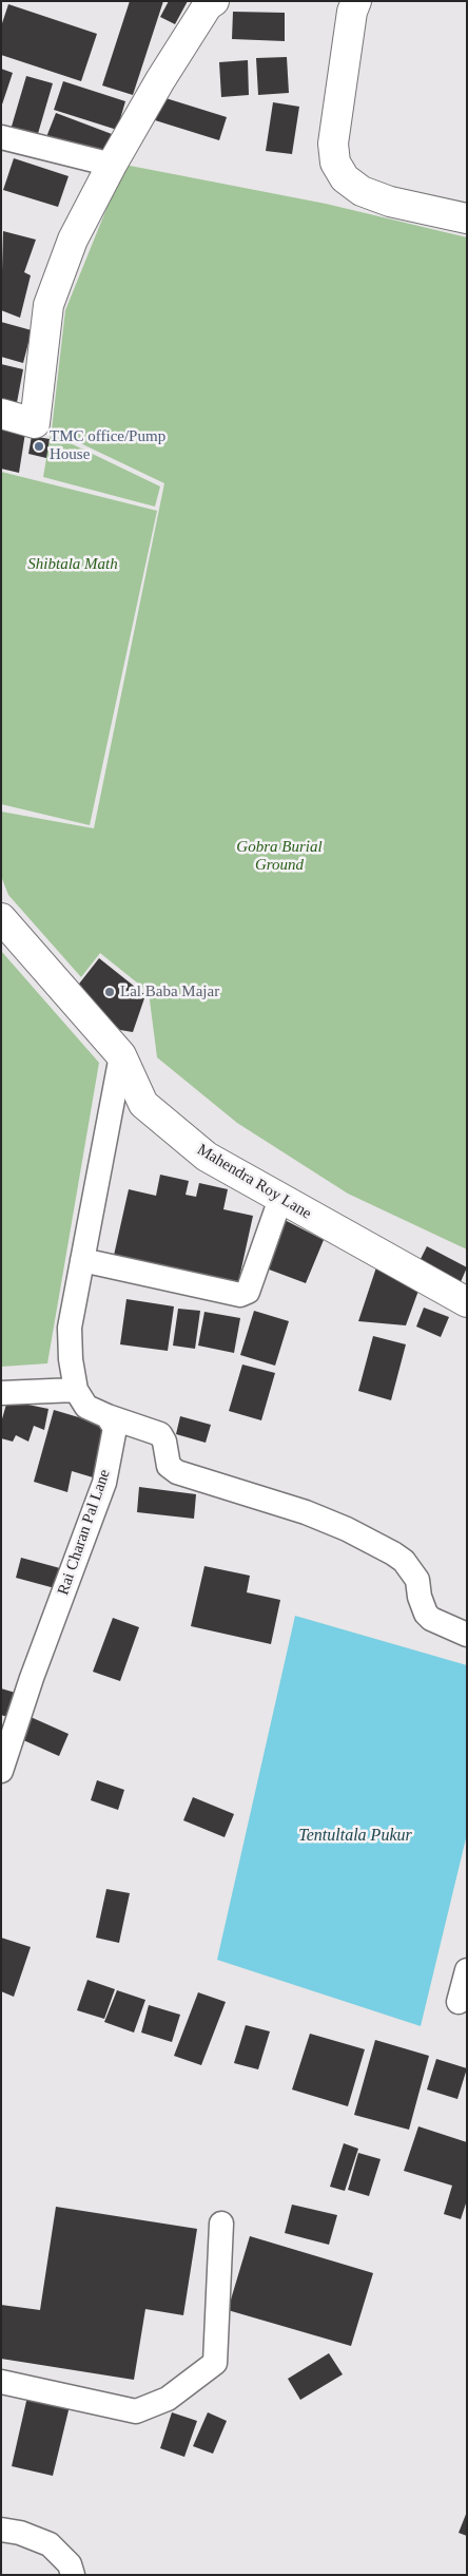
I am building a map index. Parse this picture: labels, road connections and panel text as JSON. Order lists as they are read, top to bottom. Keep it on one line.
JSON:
{"streets":{"street":["Mahendra Roy Lane","Rai Charan Pal Lane"]},"water":["Tentultala Pukur"],"parks":["Shibtala Math","Gobra Burial Ground"],"places":["TMC office/Pump House","Lal Baba Majar"]}
